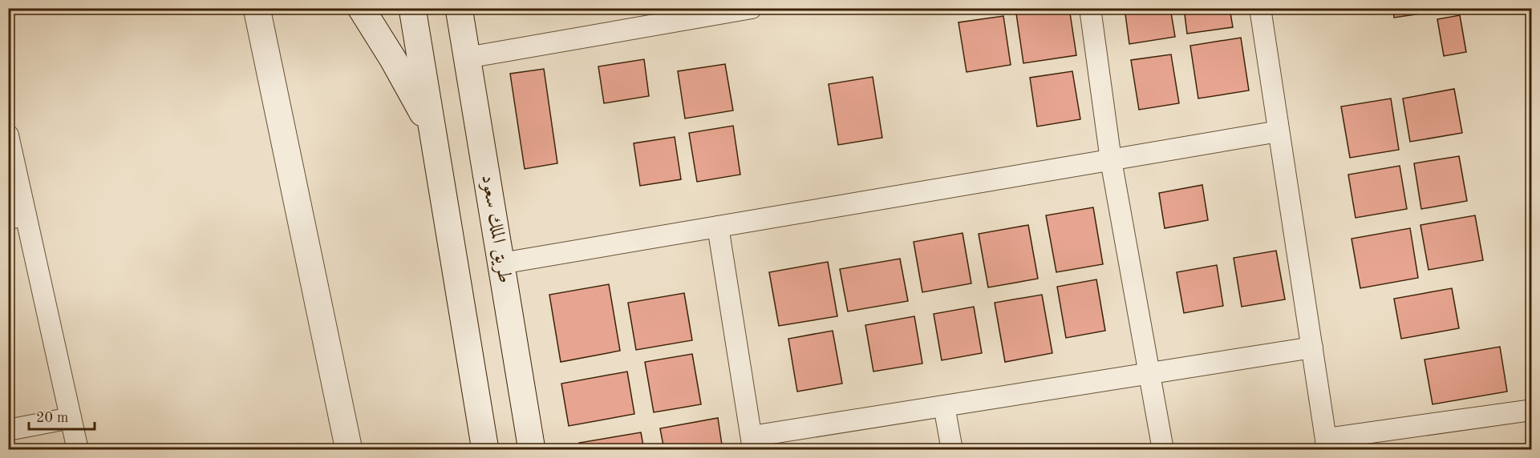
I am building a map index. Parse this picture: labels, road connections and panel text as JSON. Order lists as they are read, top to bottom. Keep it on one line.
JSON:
{"streets":{"main road":["طريق الملك سعود"]},"scale_bar":"20 m"}
